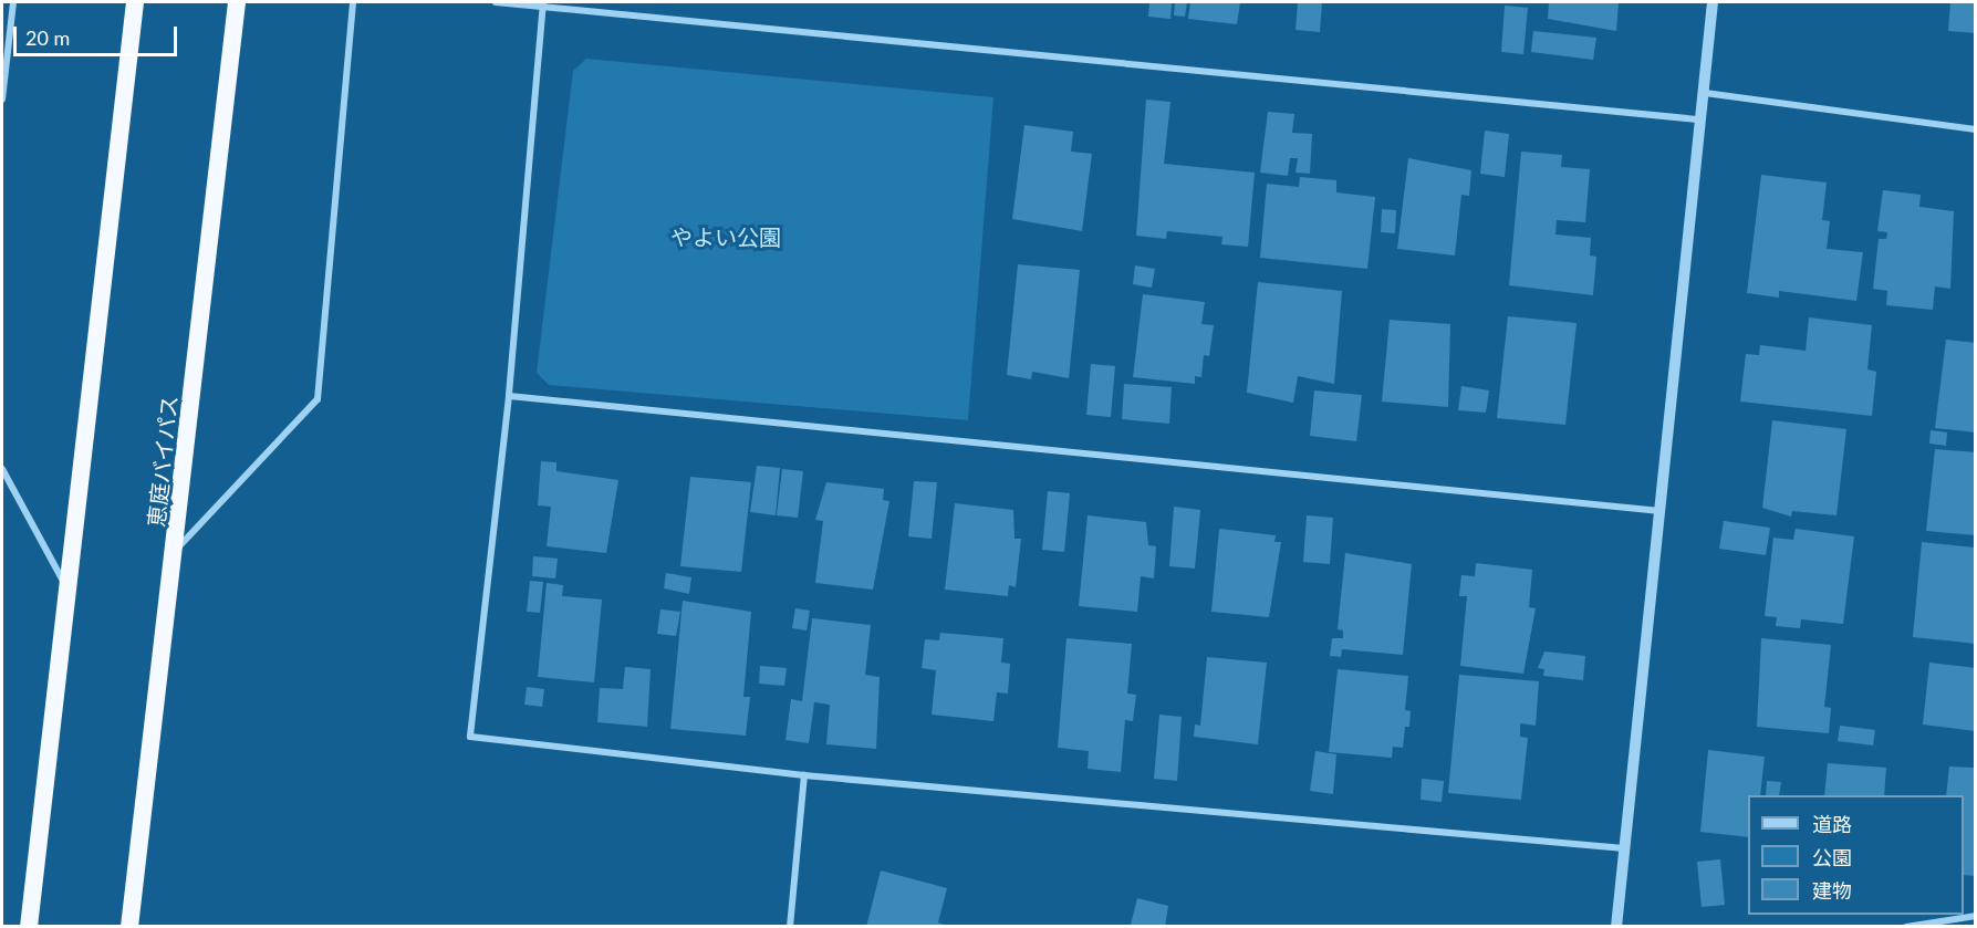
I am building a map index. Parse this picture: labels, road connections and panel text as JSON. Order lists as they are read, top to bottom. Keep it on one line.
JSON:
{"streets":{"highway":["恵庭バイパス"]},"parks":["やよい公園"],"legend":["道路","公園","建物"],"scale_bar":"20 m"}
